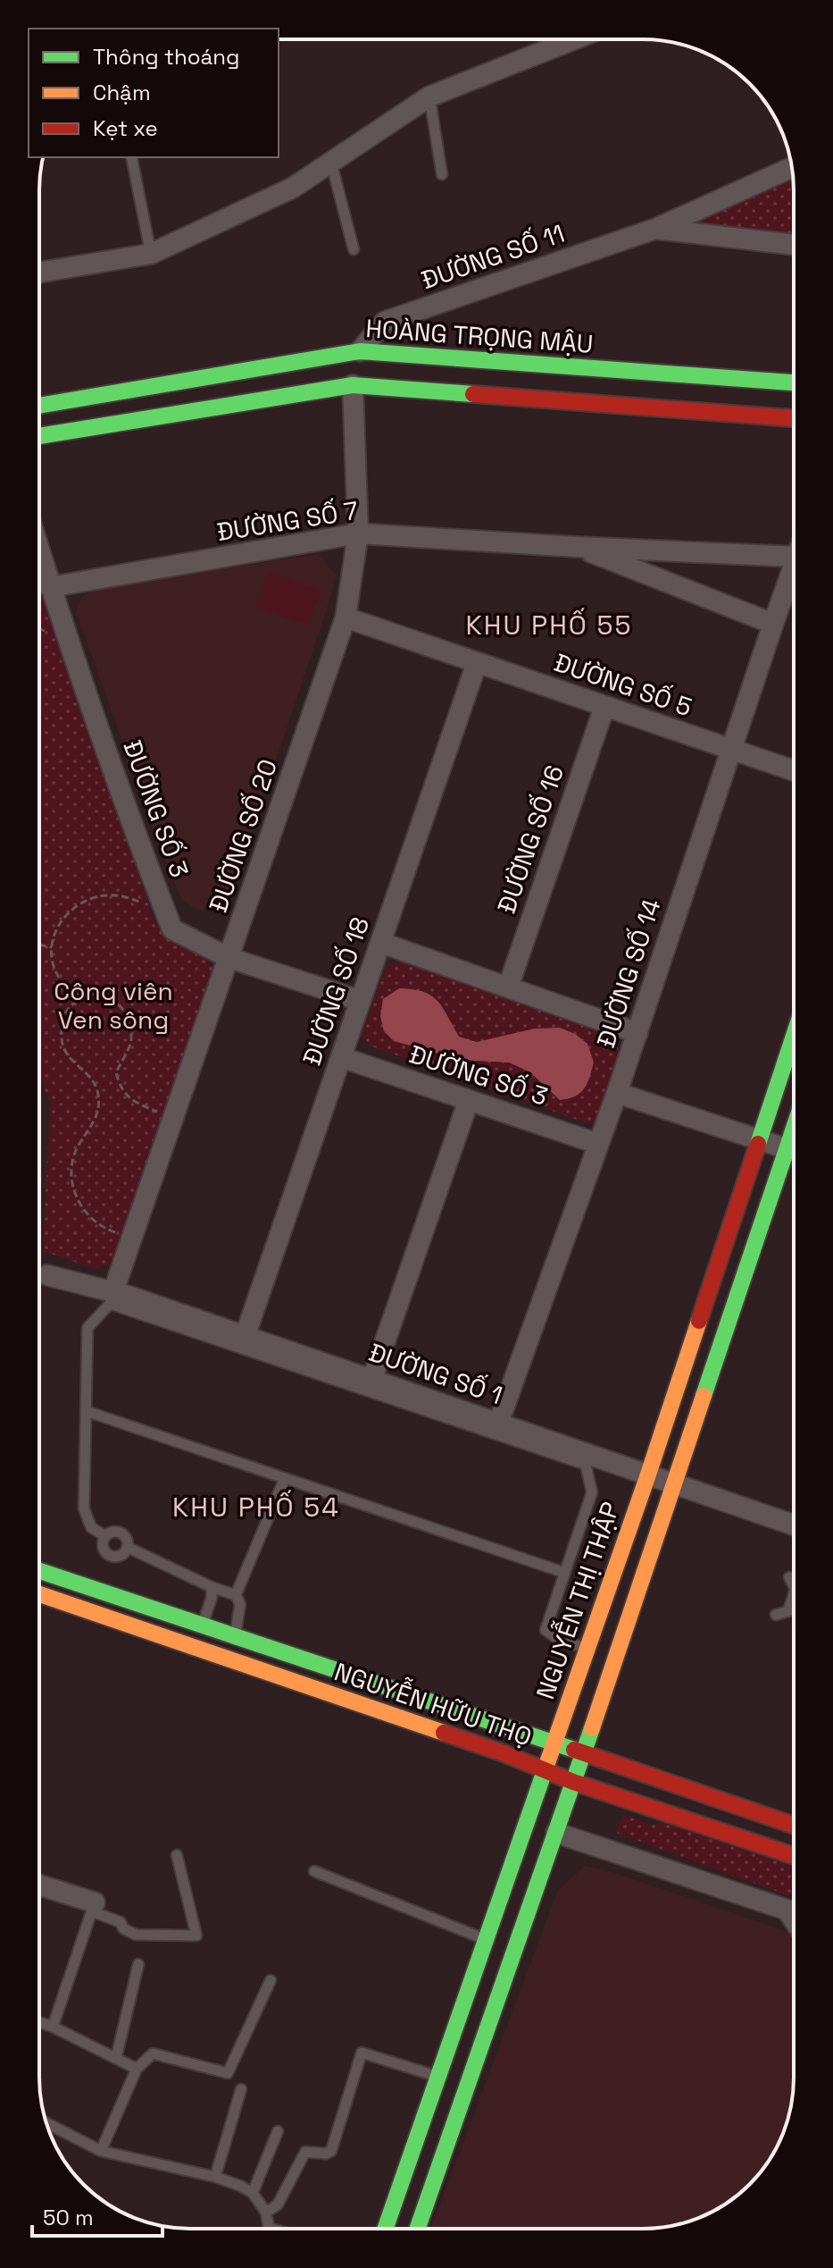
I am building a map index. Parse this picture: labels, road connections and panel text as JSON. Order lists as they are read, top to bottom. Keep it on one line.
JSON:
{"streets":{"main road":["HOÀNG TRỌNG MẬU","NGUYỄN THỊ THẬP","NGUYỄN HỮU THỌ"],"street":["ĐƯỜNG SỐ 11","ĐƯỜNG SỐ 7","ĐƯỜNG SỐ 5","ĐƯỜNG SỐ 3","ĐƯỜNG SỐ 20","ĐƯỜNG SỐ 16","ĐƯỜNG SỐ 14","ĐƯỜNG SỐ 18","ĐƯỜNG SỐ 1"]},"crossings":[["ĐƯỜNG SỐ 11","HOÀNG TRỌNG MẬU"],["HOÀNG TRỌNG MẬU","ĐƯỜNG SỐ 20"],["ĐƯỜNG SỐ 7","ĐƯỜNG SỐ 3"],["ĐƯỜNG SỐ 7","ĐƯỜNG SỐ 20"],["ĐƯỜNG SỐ 7","ĐƯỜNG SỐ 14"],["ĐƯỜNG SỐ 5","ĐƯỜNG SỐ 20"],["ĐƯỜNG SỐ 5","ĐƯỜNG SỐ 16"],["ĐƯỜNG SỐ 5","ĐƯỜNG SỐ 14"],["ĐƯỜNG SỐ 5","ĐƯỜNG SỐ 18"],["ĐƯỜNG SỐ 3","ĐƯỜNG SỐ 20"],["ĐƯỜNG SỐ 3","ĐƯỜNG SỐ 14"],["ĐƯỜNG SỐ 3","ĐƯỜNG SỐ 18"],["ĐƯỜNG SỐ 20","ĐƯỜNG SỐ 1"],["ĐƯỜNG SỐ 14","ĐƯỜNG SỐ 1"],["ĐƯỜNG SỐ 18","ĐƯỜNG SỐ 1"],["ĐƯỜNG SỐ 1","NGUYỄN THỊ THẬP"],["NGUYỄN THỊ THẬP","NGUYỄN HỮU THỌ"]],"districts":["KHU PHỐ 55","KHU PHỐ 54"],"parks":["Công viên Ven sông"],"legend":["Thông thoáng","Chậm","Kẹt xe"],"scale_bar":"50 m"}
